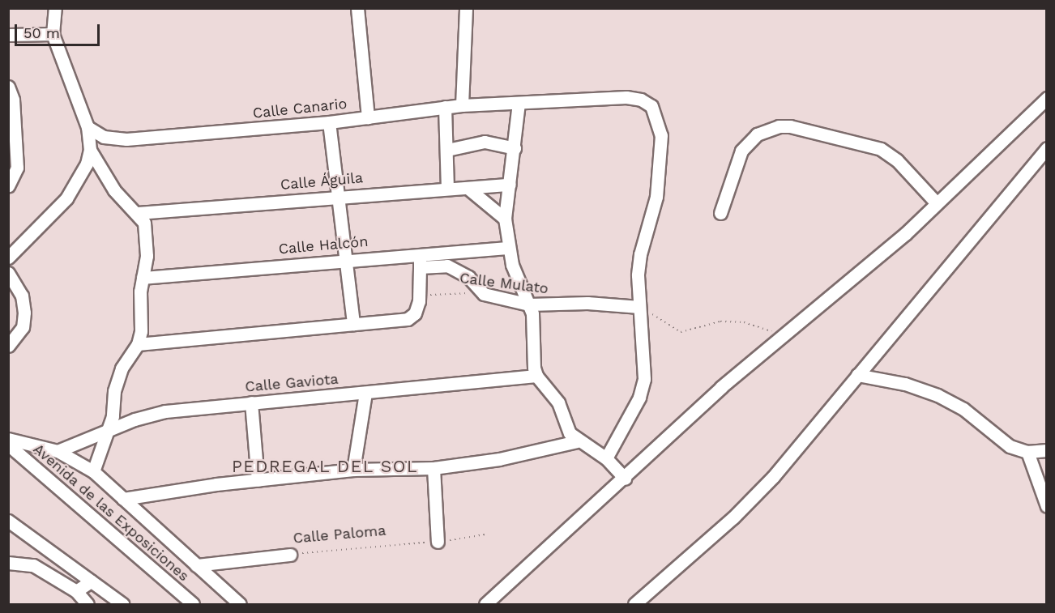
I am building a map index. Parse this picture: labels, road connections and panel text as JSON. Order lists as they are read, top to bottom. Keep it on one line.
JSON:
{"streets":{"street":["Calle Canario","Calle Águila","Calle Halcón","Calle Mulato","Calle Gaviota","Avenida de las Exposiciones","Calle Paloma"]},"crossings":[["Calle Canario","Calle Mulato"]],"districts":["PEDREGAL DEL SOL"],"scale_bar":"50 m"}
